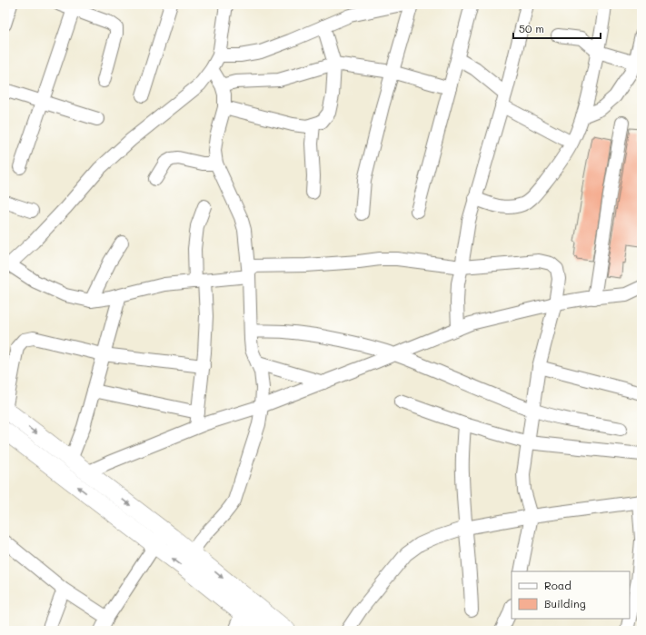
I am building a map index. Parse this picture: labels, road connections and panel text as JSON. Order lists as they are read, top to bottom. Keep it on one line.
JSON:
{"legend":["Road","Building"],"scale_bar":"50 m"}
